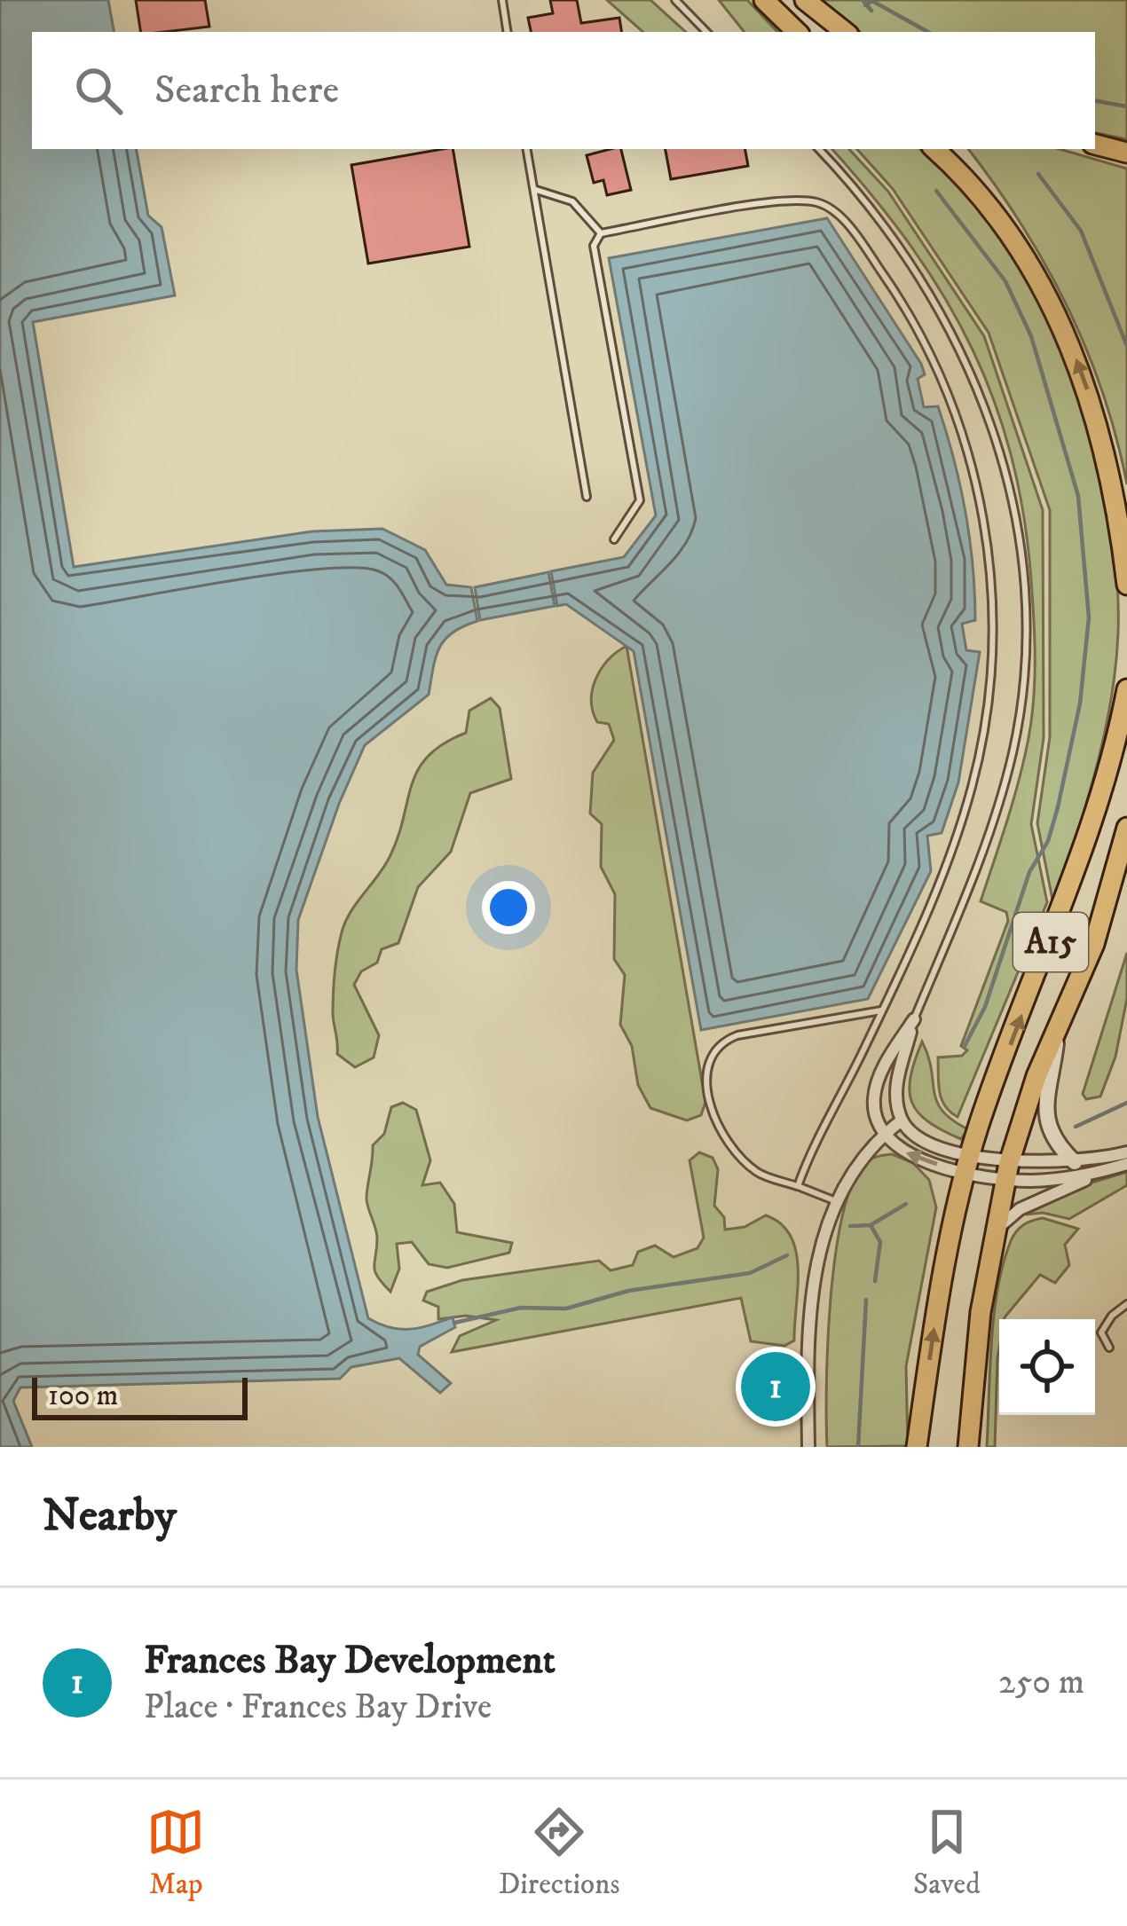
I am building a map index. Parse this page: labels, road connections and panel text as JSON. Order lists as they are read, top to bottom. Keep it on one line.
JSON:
{"streets":{"main road":["A15"]},"scale_bar":"100 m","page":{"search":"Search here","pins":"1","scale":"100 m","heading":"Nearby","list":[{"mark":"1","name":"Frances Bay Development","note":"Place · Frances Bay Drive","value":"250 m"}],"nav":["Map","Directions","Saved"]}}
